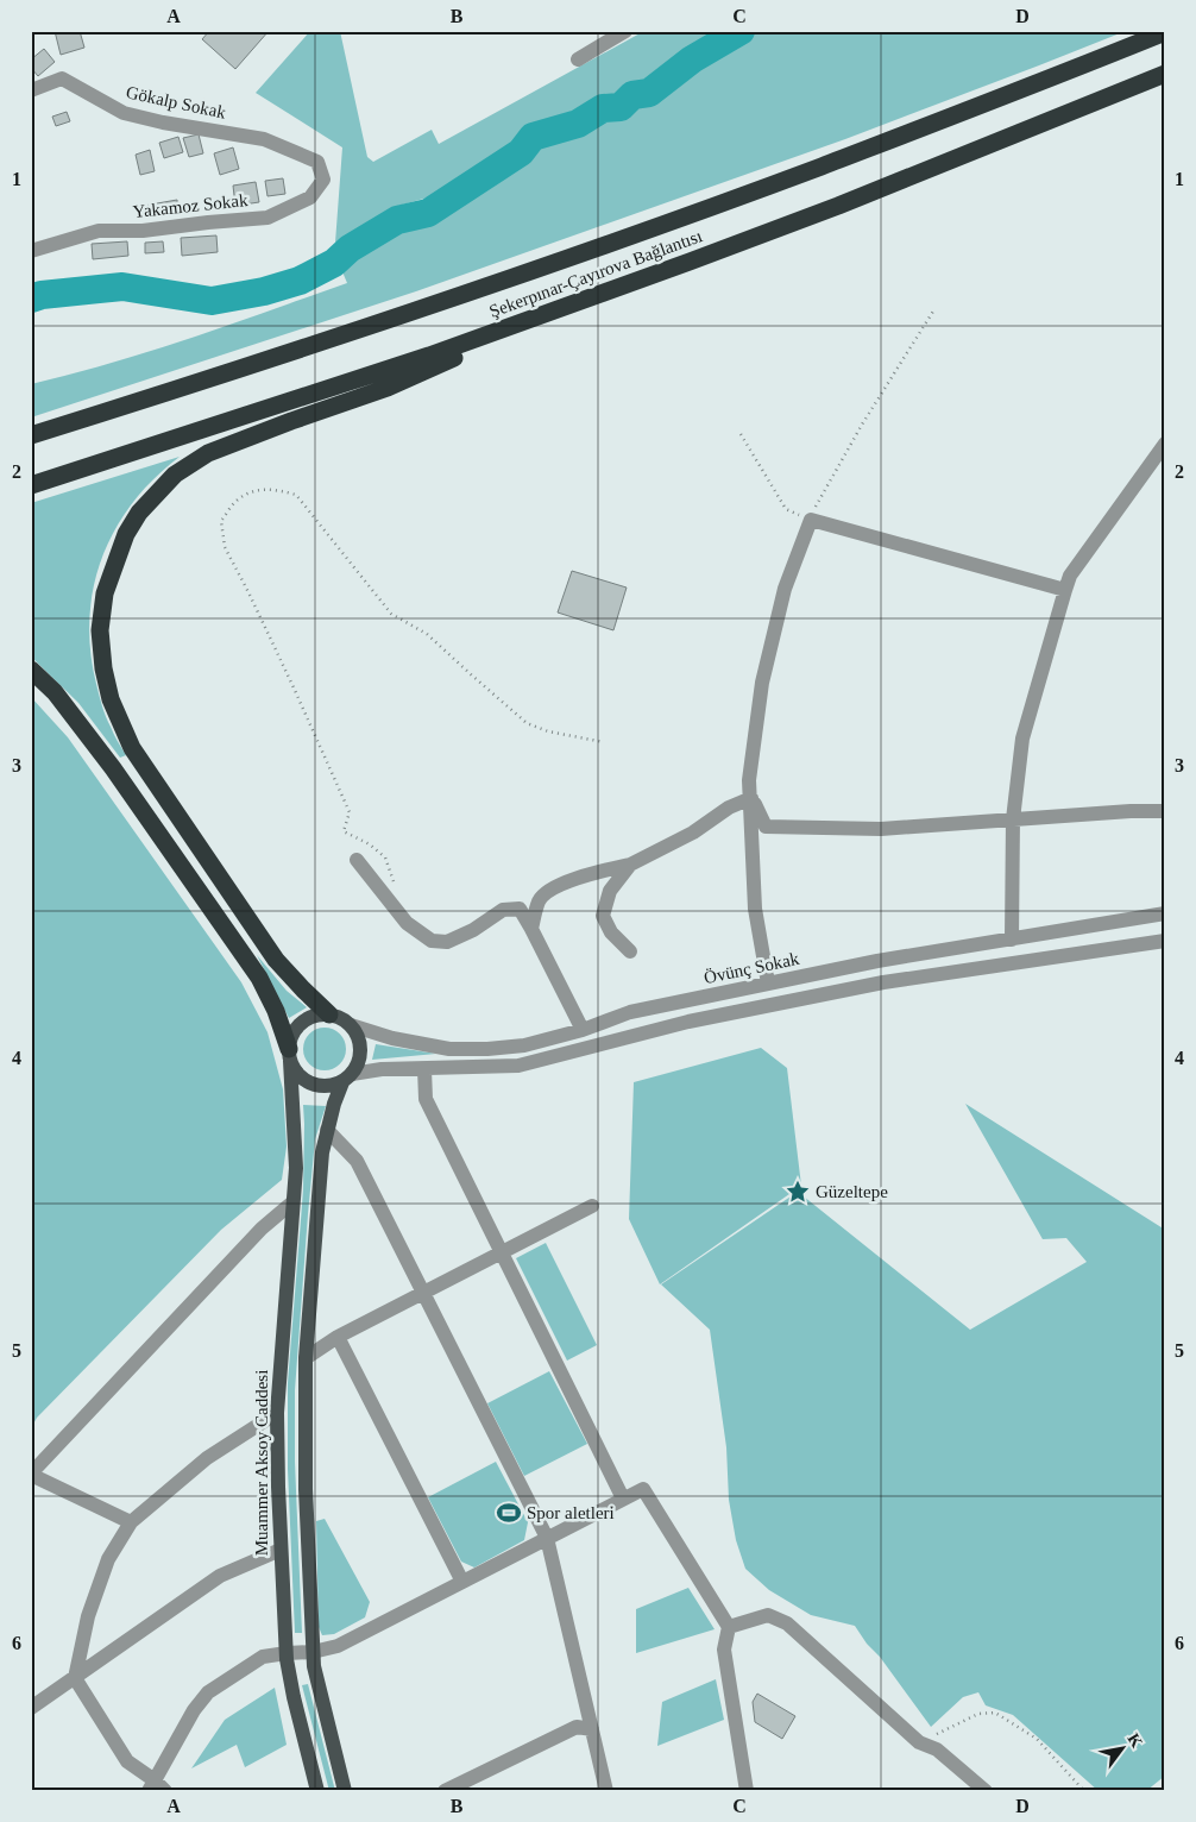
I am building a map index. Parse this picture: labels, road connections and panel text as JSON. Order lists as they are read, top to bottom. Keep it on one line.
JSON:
{"streets":{"highway":["Şekerpınar-Çayırova Bağlantısı"],"main road":["Muammer Aksoy Caddesi"],"street":["Gökalp Sokak","Yakamoz Sokak","Övünç Sokak"]},"crossings":[["Gökalp Sokak","Yakamoz Sokak"],["Övünç Sokak","Muammer Aksoy Caddesi"]],"places":{"place":["Güzeltepe"],"sports":["Spor aletleri"]},"north":"top right","grid":{"columns":["A","B","C","D"],"rows":["1","2","3","4","5","6"]}}
